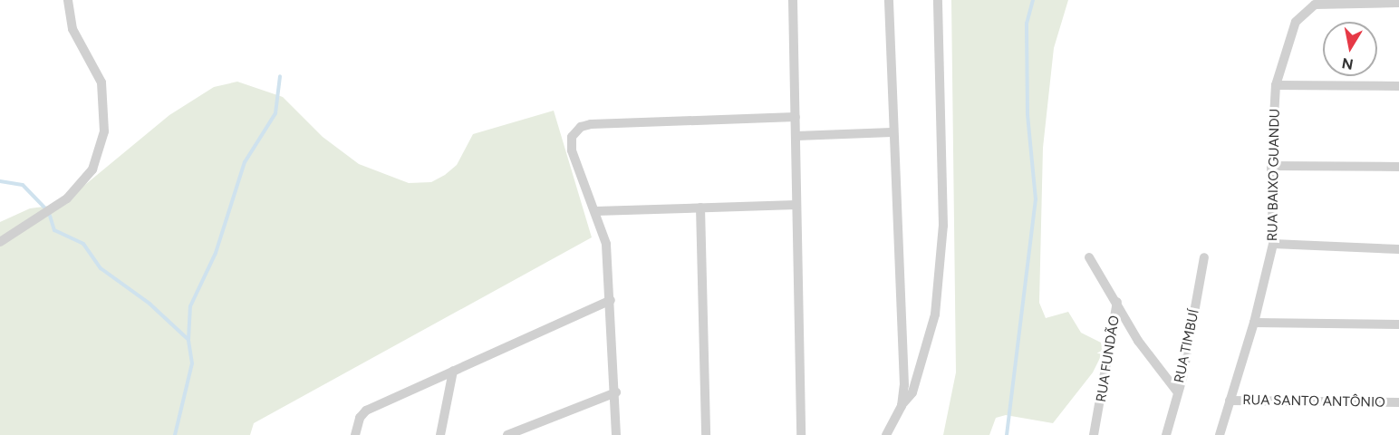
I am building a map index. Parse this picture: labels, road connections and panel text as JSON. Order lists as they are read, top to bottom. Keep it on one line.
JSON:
{"streets":{"street":["RUA BAIXO GUANDU","RUA TIMBUÍ","RUA FUNDÃO","RUA SANTO ANTÔNIO"]},"crossings":[["RUA BAIXO GUANDU","RUA SANTO ANTÔNIO"]],"north":"bottom"}
